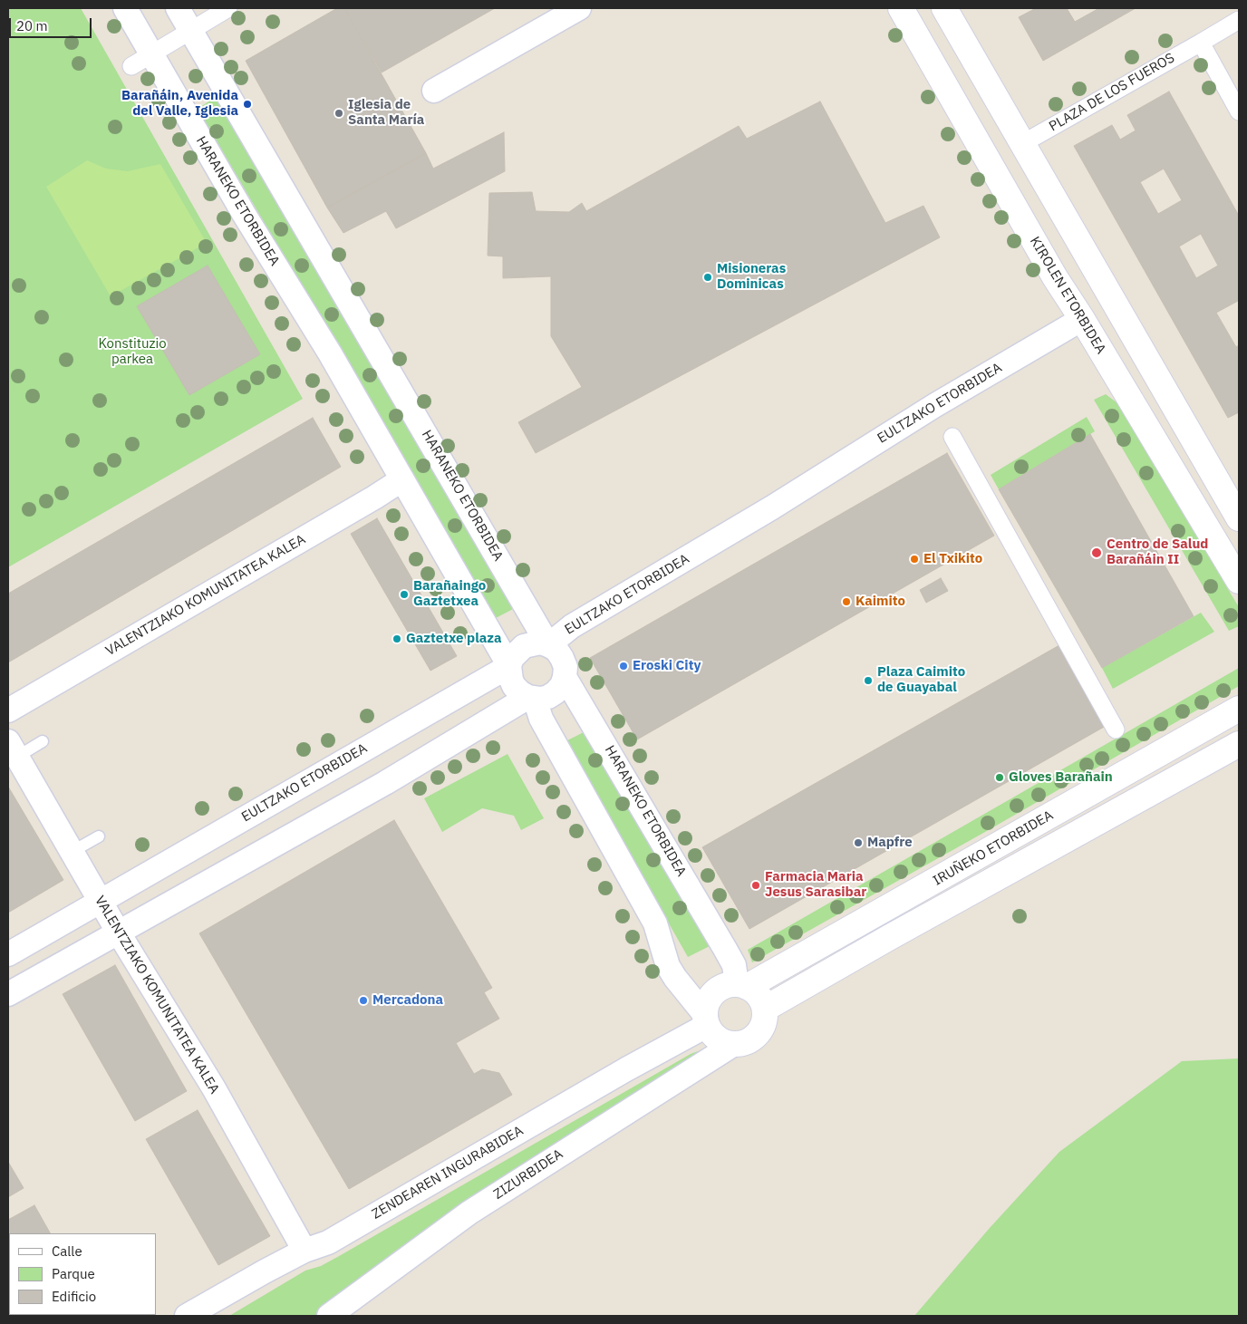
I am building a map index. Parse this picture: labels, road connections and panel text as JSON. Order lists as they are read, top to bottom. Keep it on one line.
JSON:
{"streets":{"street":["PLAZA DE LOS FUEROS","HARANEKO ETORBIDEA","KIROLEN ETORBIDEA","EULTZAKO ETORBIDEA","VALENTZIAKO KOMUNITATEA KALEA","IRUÑEKO ETORBIDEA","ZENDEAREN INGURABIDEA","ZIZURBIDEA"]},"crossings":[["HARANEKO ETORBIDEA","EULTZAKO ETORBIDEA"],["HARANEKO ETORBIDEA","VALENTZIAKO KOMUNITATEA KALEA"],["HARANEKO ETORBIDEA","IRUÑEKO ETORBIDEA"],["HARANEKO ETORBIDEA","ZENDEAREN INGURABIDEA"],["HARANEKO ETORBIDEA","ZIZURBIDEA"],["KIROLEN ETORBIDEA","EULTZAKO ETORBIDEA"],["EULTZAKO ETORBIDEA","VALENTZIAKO KOMUNITATEA KALEA"],["VALENTZIAKO KOMUNITATEA KALEA","ZENDEAREN INGURABIDEA"],["IRUÑEKO ETORBIDEA","ZENDEAREN INGURABIDEA"],["IRUÑEKO ETORBIDEA","ZIZURBIDEA"],["ZENDEAREN INGURABIDEA","ZIZURBIDEA"]],"parks":["Konstituzio parkea"],"places":["Barañáin, Avenida del Valle, Iglesia","Iglesia de Santa María","Misioneras Dominicas","Centro de Salud Barañáin II","El Txikito","Barañaingo Gaztetxea","Kaimito","Gaztetxe plaza","Eroski City","Plaza Caimito de Guayabal","Gloves Barañain","Mapfre","Farmacia Maria Jesus Sarasibar","Mercadona"],"legend":["Calle","Parque","Edificio"],"scale_bar":"20 m"}
